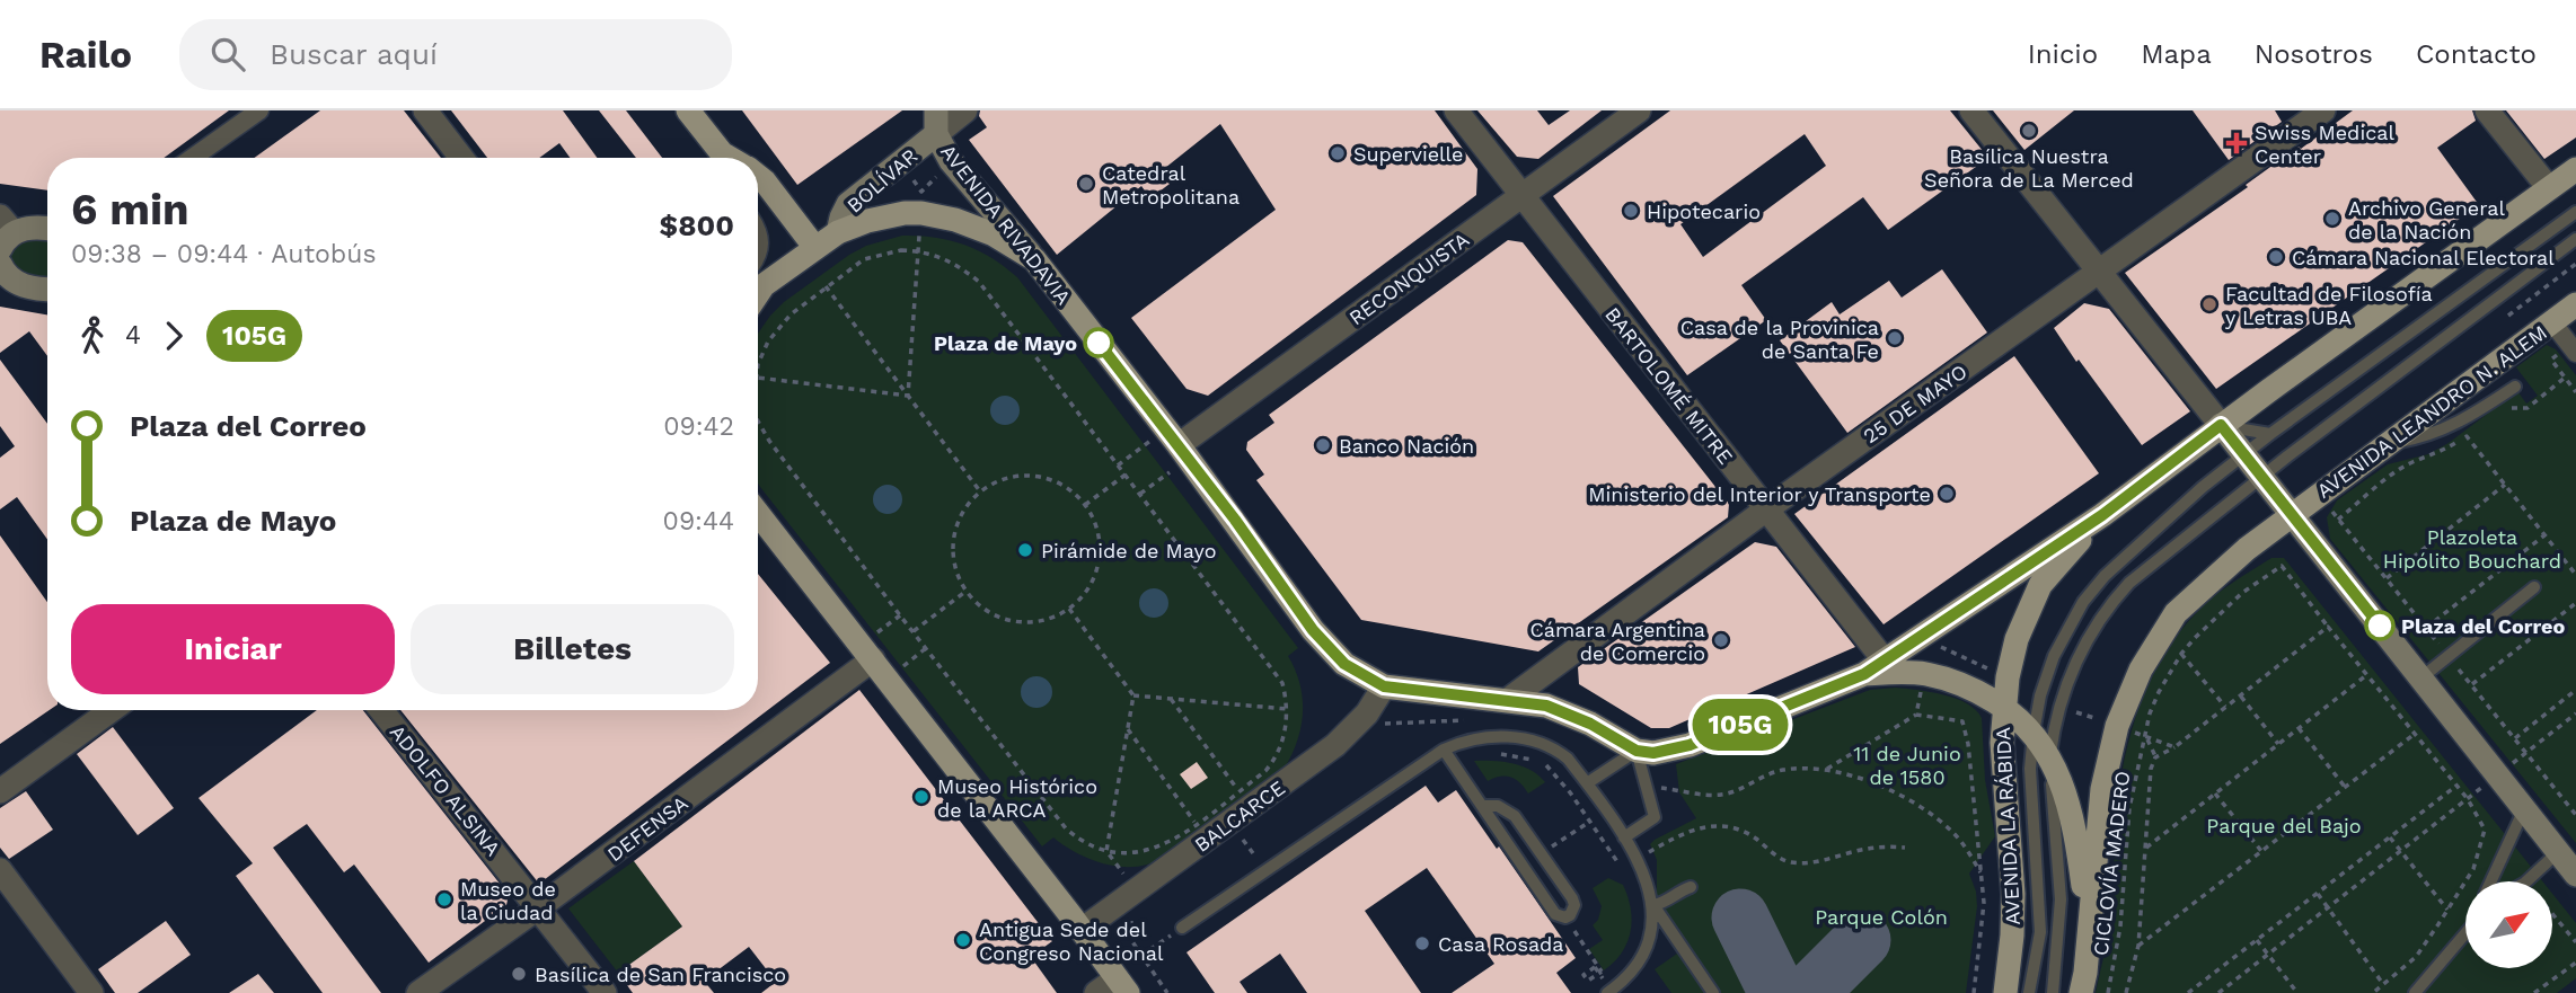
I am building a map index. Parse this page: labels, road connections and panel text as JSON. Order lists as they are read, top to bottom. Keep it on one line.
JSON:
{"streets":{"main road":["BOLÍVAR","AVENIDA RIVADAVIA","AVENIDA LEANDRO N. ALEM","AVENIDA LA RÁBIDA"],"street":["RECONQUISTA","BARTOLOMÉ MITRE","25 DE MAYO","ADOLFO ALSINA","BALCARCE","DEFENSA"],"path":["CICLOVÍA MADERO"]},"crossings":[["BOLÍVAR","AVENIDA RIVADAVIA"],["AVENIDA RIVADAVIA","RECONQUISTA"],["AVENIDA RIVADAVIA","25 DE MAYO"],["AVENIDA RIVADAVIA","BALCARCE"],["RECONQUISTA","BARTOLOMÉ MITRE"],["BARTOLOMÉ MITRE","25 DE MAYO"],["ADOLFO ALSINA","DEFENSA"]],"parks":["Plazoleta Hipólito Bouchard","11 de Junio de 1580","Parque del Bajo","Parque Colón"],"places":{"other":["Basílica Nuestra Señora de La Merced","Supervielle","Catedral Metropolitana","Hipotecario","Archivo General de la Nación","Cámara Nacional Electoral","Facultad de Filosofía y Letras UBA","Casa de la Provinica de Santa Fe","Plaza de Mayo","Banco Nación","Ministerio del Interior y Transporte","Pirámide de Mayo","Plaza del Correo","Cámara Argentina de Comercio","Museo Histórico de la ARCA","Museo de la Ciudad","Antigua Sede del Congreso Nacional","Casa Rosada","Basílica de San Francisco"],"health":["Swiss Medical Center"]},"lines":["bus line 105G"],"north":"top right","page":{"header":"Railo","search":"Buscar aquí","nav":["Inicio","Mapa","Nosotros","Contacto"],"on_map":"105G","heading":["6 min","09:38 – 09:44 · Autobús","$800"],"legs":["4","105G"],"list":[{"name":"Plaza del Correo","value":"09:42"},{"name":"Plaza de Mayo","value":"09:44"}],"buttons":["Iniciar","Billetes"]}}
